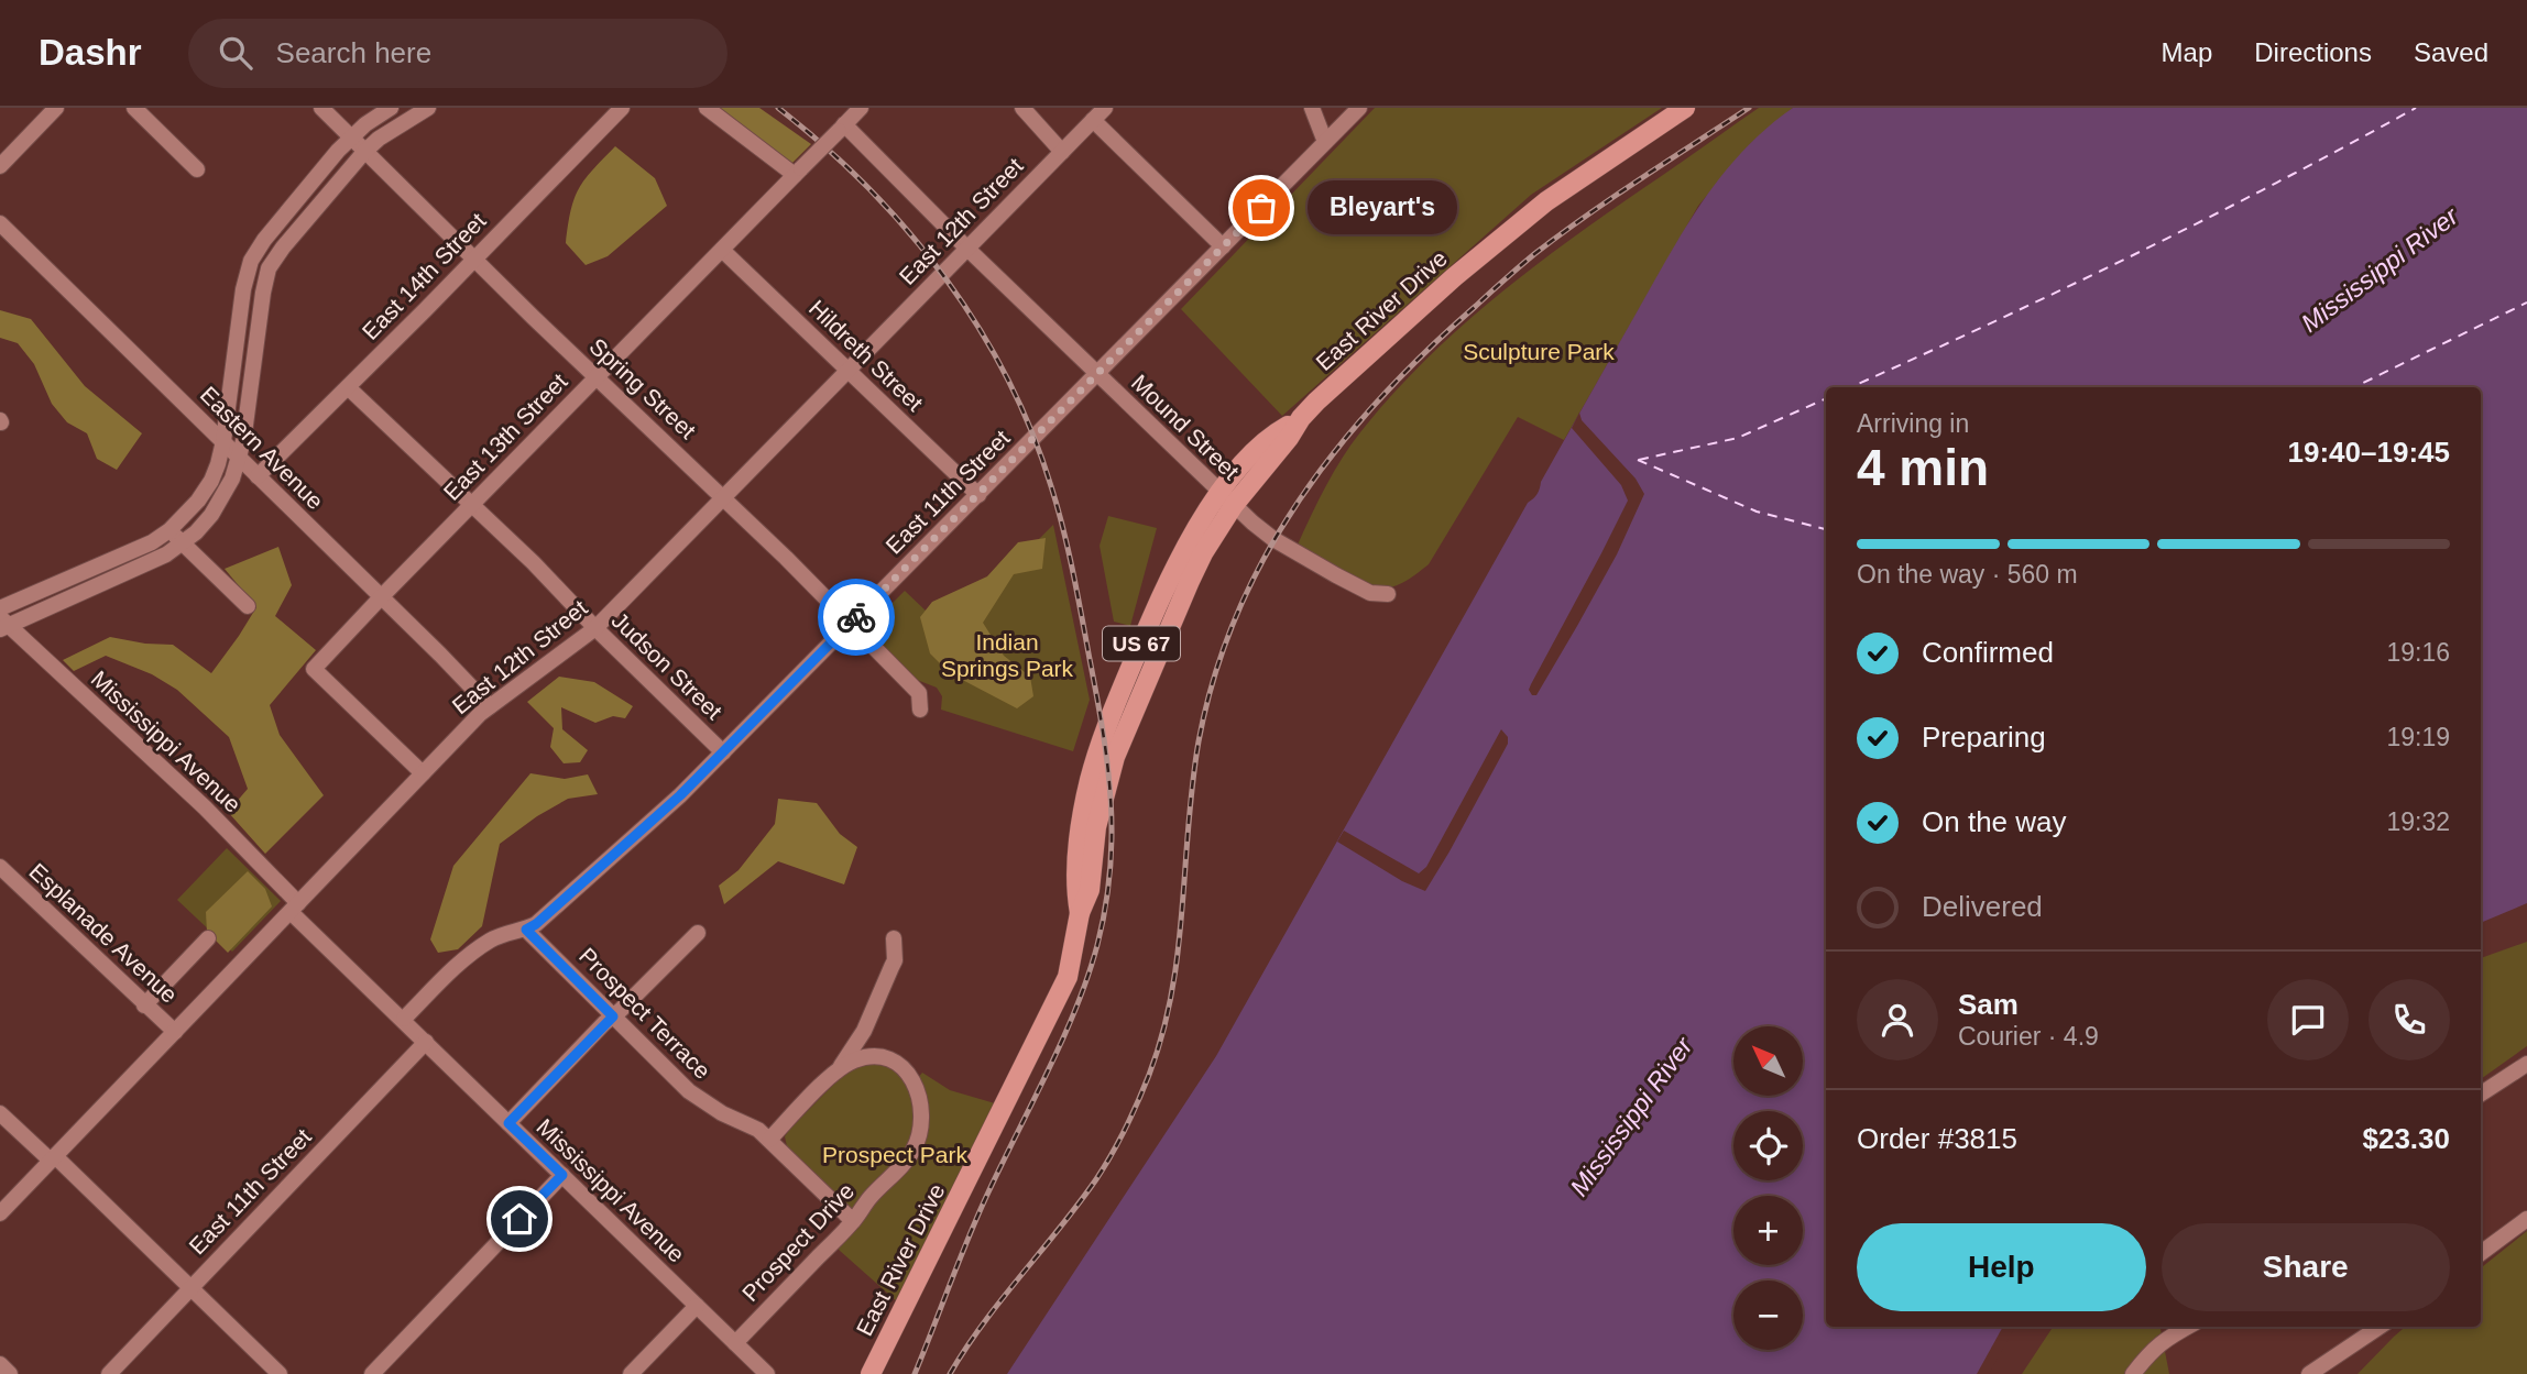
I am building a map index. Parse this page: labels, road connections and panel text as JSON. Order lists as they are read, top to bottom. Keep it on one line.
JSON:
{"streets":{"main road":["East River Drive","US 67"],"street":["East 12th Street","East 14th Street","Hildreth Street","Spring Street","Mound Street","East 13th Street","Eastern Avenue","East 11th Street","Judson Street","Mississippi Avenue","Esplanade Avenue","Prospect Terrace","Prospect Drive"]},"crossings":[["East 12th Street","Hildreth Street"],["East 12th Street","Spring Street"],["East 12th Street","Mound Street"],["East 12th Street","East 13th Street"],["East 12th Street","Eastern Avenue"],["East 12th Street","Judson Street"],["East 12th Street","Mississippi Avenue"],["East 12th Street","Esplanade Avenue"],["East 14th Street","Spring Street"],["East 14th Street","Eastern Avenue"],["East 14th Street","Judson Street"],["East River Drive","Mound Street"],["Hildreth Street","East 13th Street"],["Hildreth Street","East 11th Street"],["Spring Street","East 13th Street"],["Spring Street","East 11th Street"],["Mound Street","East 13th Street"],["Mound Street","East 11th Street"],["East 13th Street","Eastern Avenue"],["East 13th Street","Judson Street"],["East 11th Street","Judson Street"],["East 11th Street","Mississippi Avenue"],["East 11th Street","Prospect Terrace"],["Mississippi Avenue","Prospect Drive"],["Prospect Terrace","Prospect Drive"]],"water":["Mississippi River"],"parks":["Sculpture Park","Indian Springs Park","Prospect Park"],"places":["Bleyart's"],"north":"top left","page":{"header":"Dashr","search":"Search here","nav":["Map","Directions","Saved"],"bubble":"Bleyart's","heading":["4 min","Arriving in","19:40–19:45"],"panel":["Sam","Courier · 4.9","Order #3815","$23.30"],"bar":"On the way · 560 m","list":[["Confirmed","19:16"],["Preparing","19:19"],["On the way","19:32"],"Delivered"],"map_buttons":["+","−"],"buttons":["Help","Share"]}}
